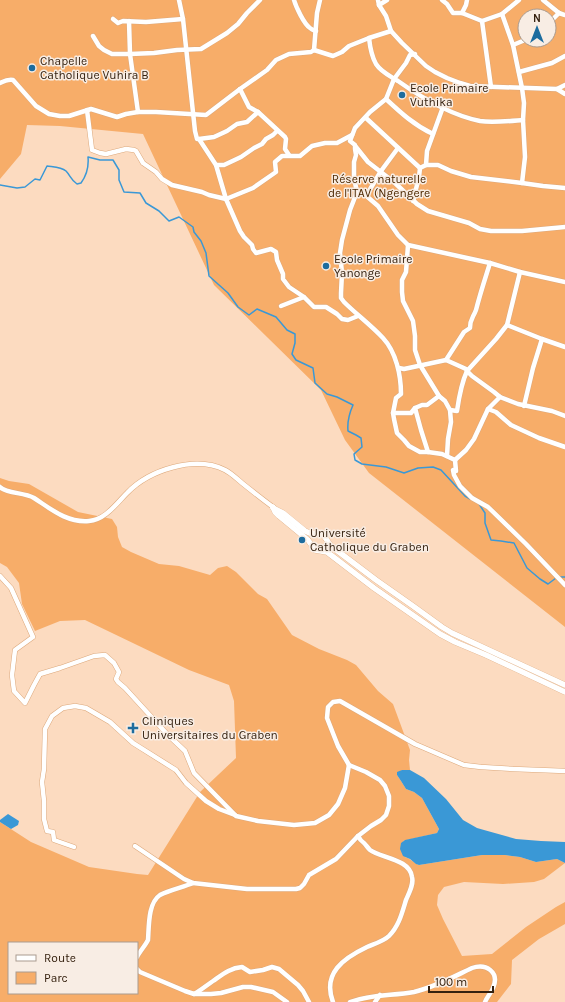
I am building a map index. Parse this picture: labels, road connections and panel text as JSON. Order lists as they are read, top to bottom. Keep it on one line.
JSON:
{"parks":["Réserve naturelle de l'ITAV (Ngengere"],"places":{"other":["Chapelle Catholique Vuhira B","Ecole Primaire Vuthika","Ecole Primaire Yanonge","Université Catholique du Graben"],"health":["Cliniques Universitaires du Graben"]},"legend":["Route","Parc"],"scale_bar":"100 m","north":"top"}
